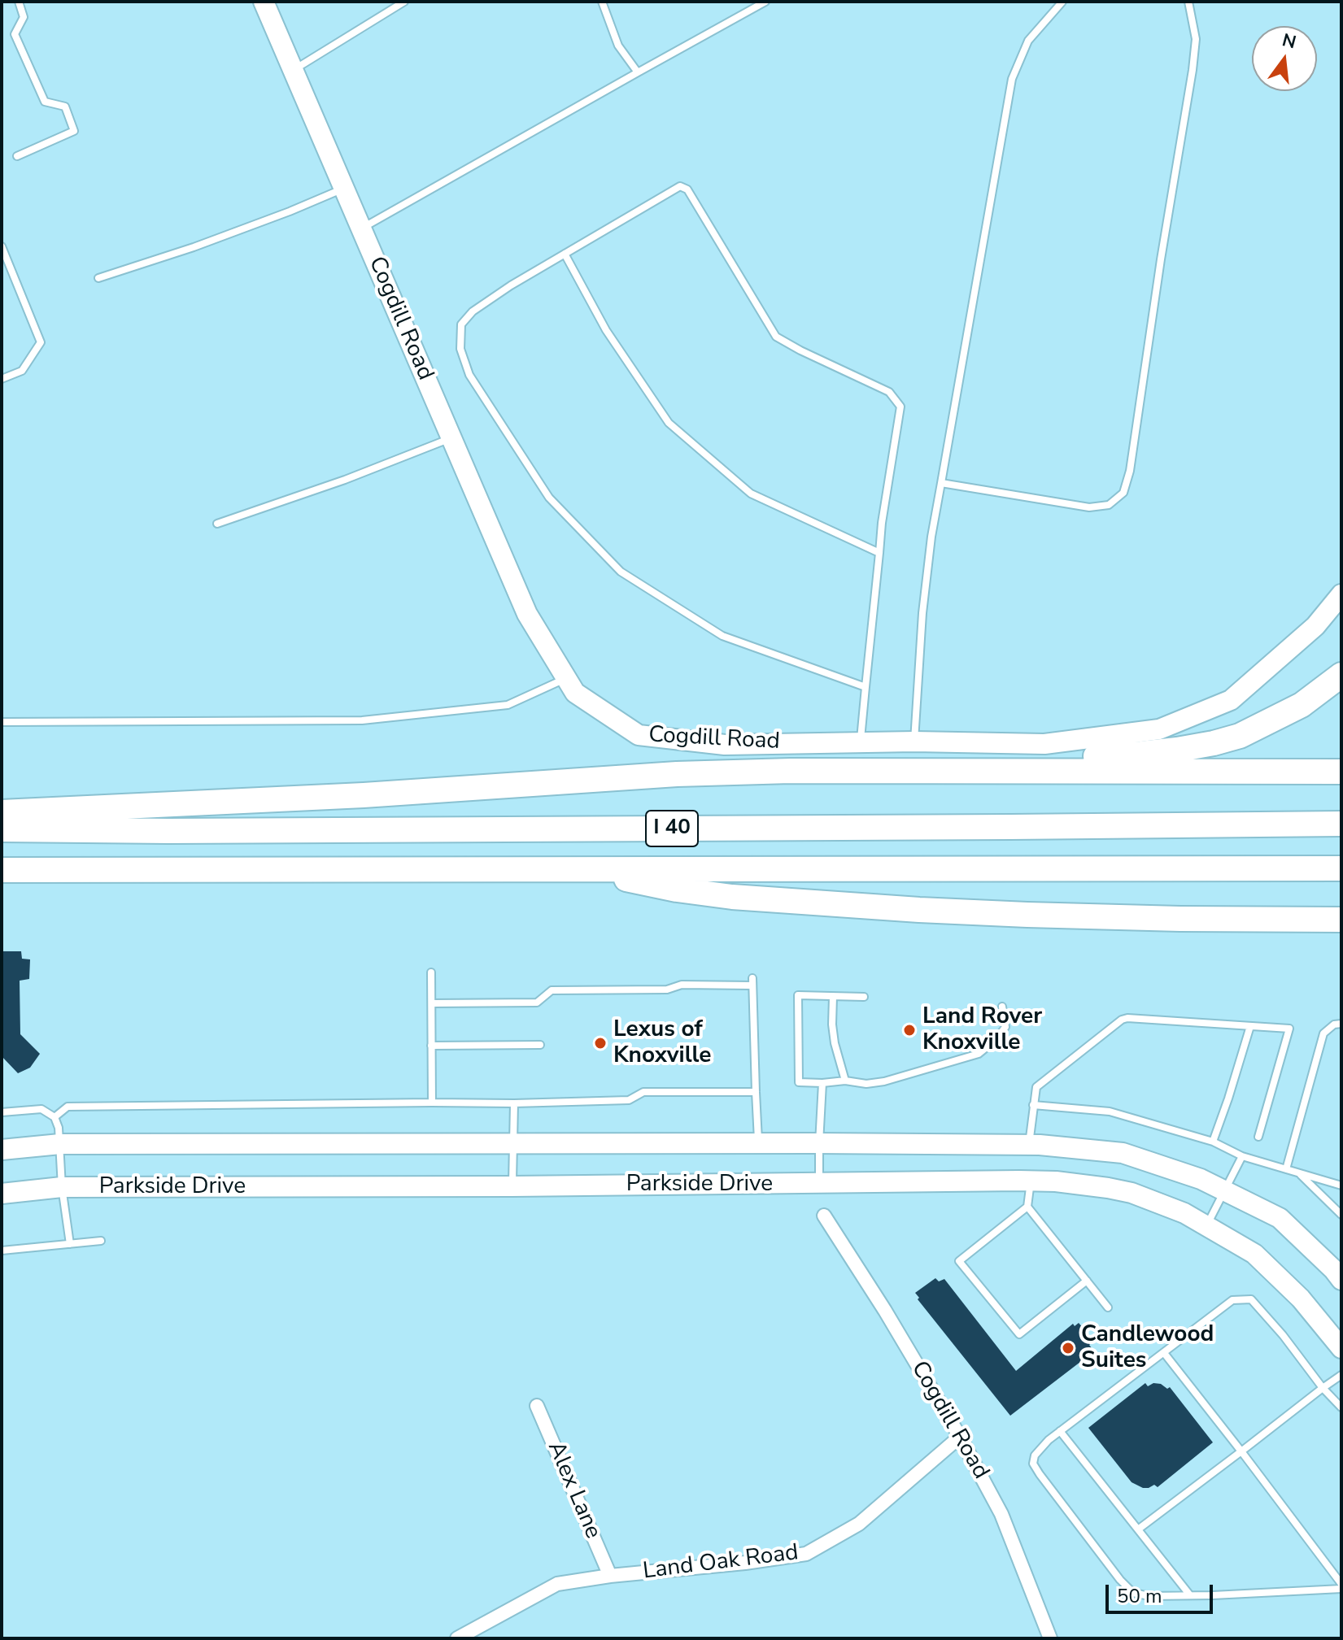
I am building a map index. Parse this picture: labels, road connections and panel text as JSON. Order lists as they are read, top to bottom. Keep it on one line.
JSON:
{"streets":{"highway":["I 40"],"street":["Cogdill Road","Parkside Drive","Alex Lane","Land Oak Road"]},"crossings":[["Cogdill Road","Land Oak Road"],["Alex Lane","Land Oak Road"]],"places":["Land Rover Knoxville","Lexus of Knoxville","Candlewood Suites"],"scale_bar":"50 m","north":"top"}
